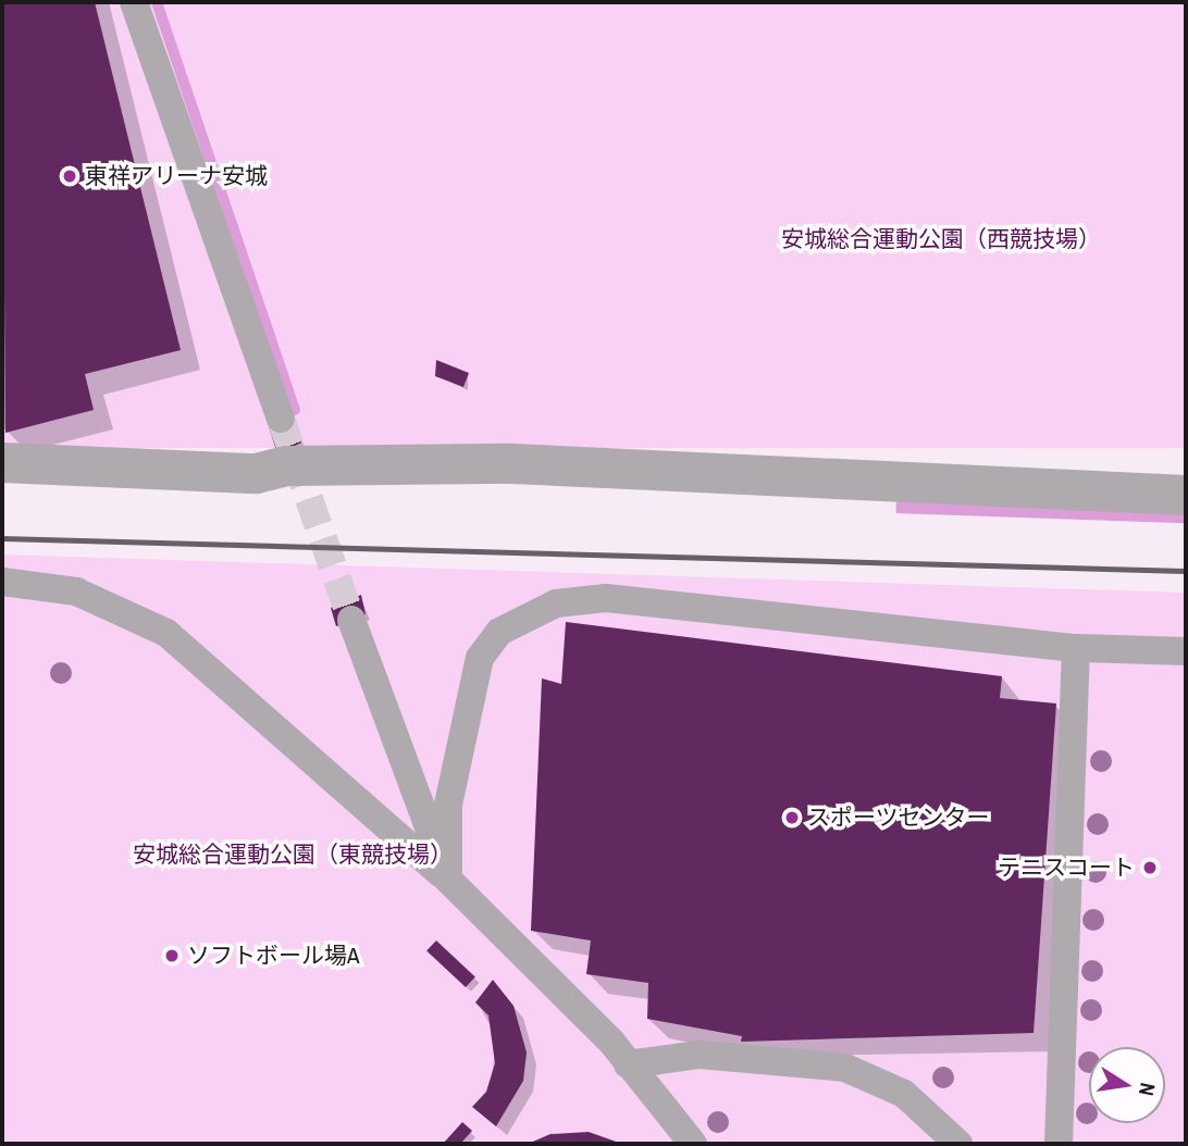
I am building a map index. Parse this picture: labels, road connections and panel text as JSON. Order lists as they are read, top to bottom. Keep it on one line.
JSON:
{"parks":["安城総合運動公園（西競技場）","安城総合運動公園（東競技場）"],"places":["東祥アリーナ安城","スポーツセンター","テニスコート","ソフトボール場A"],"north":"right"}
